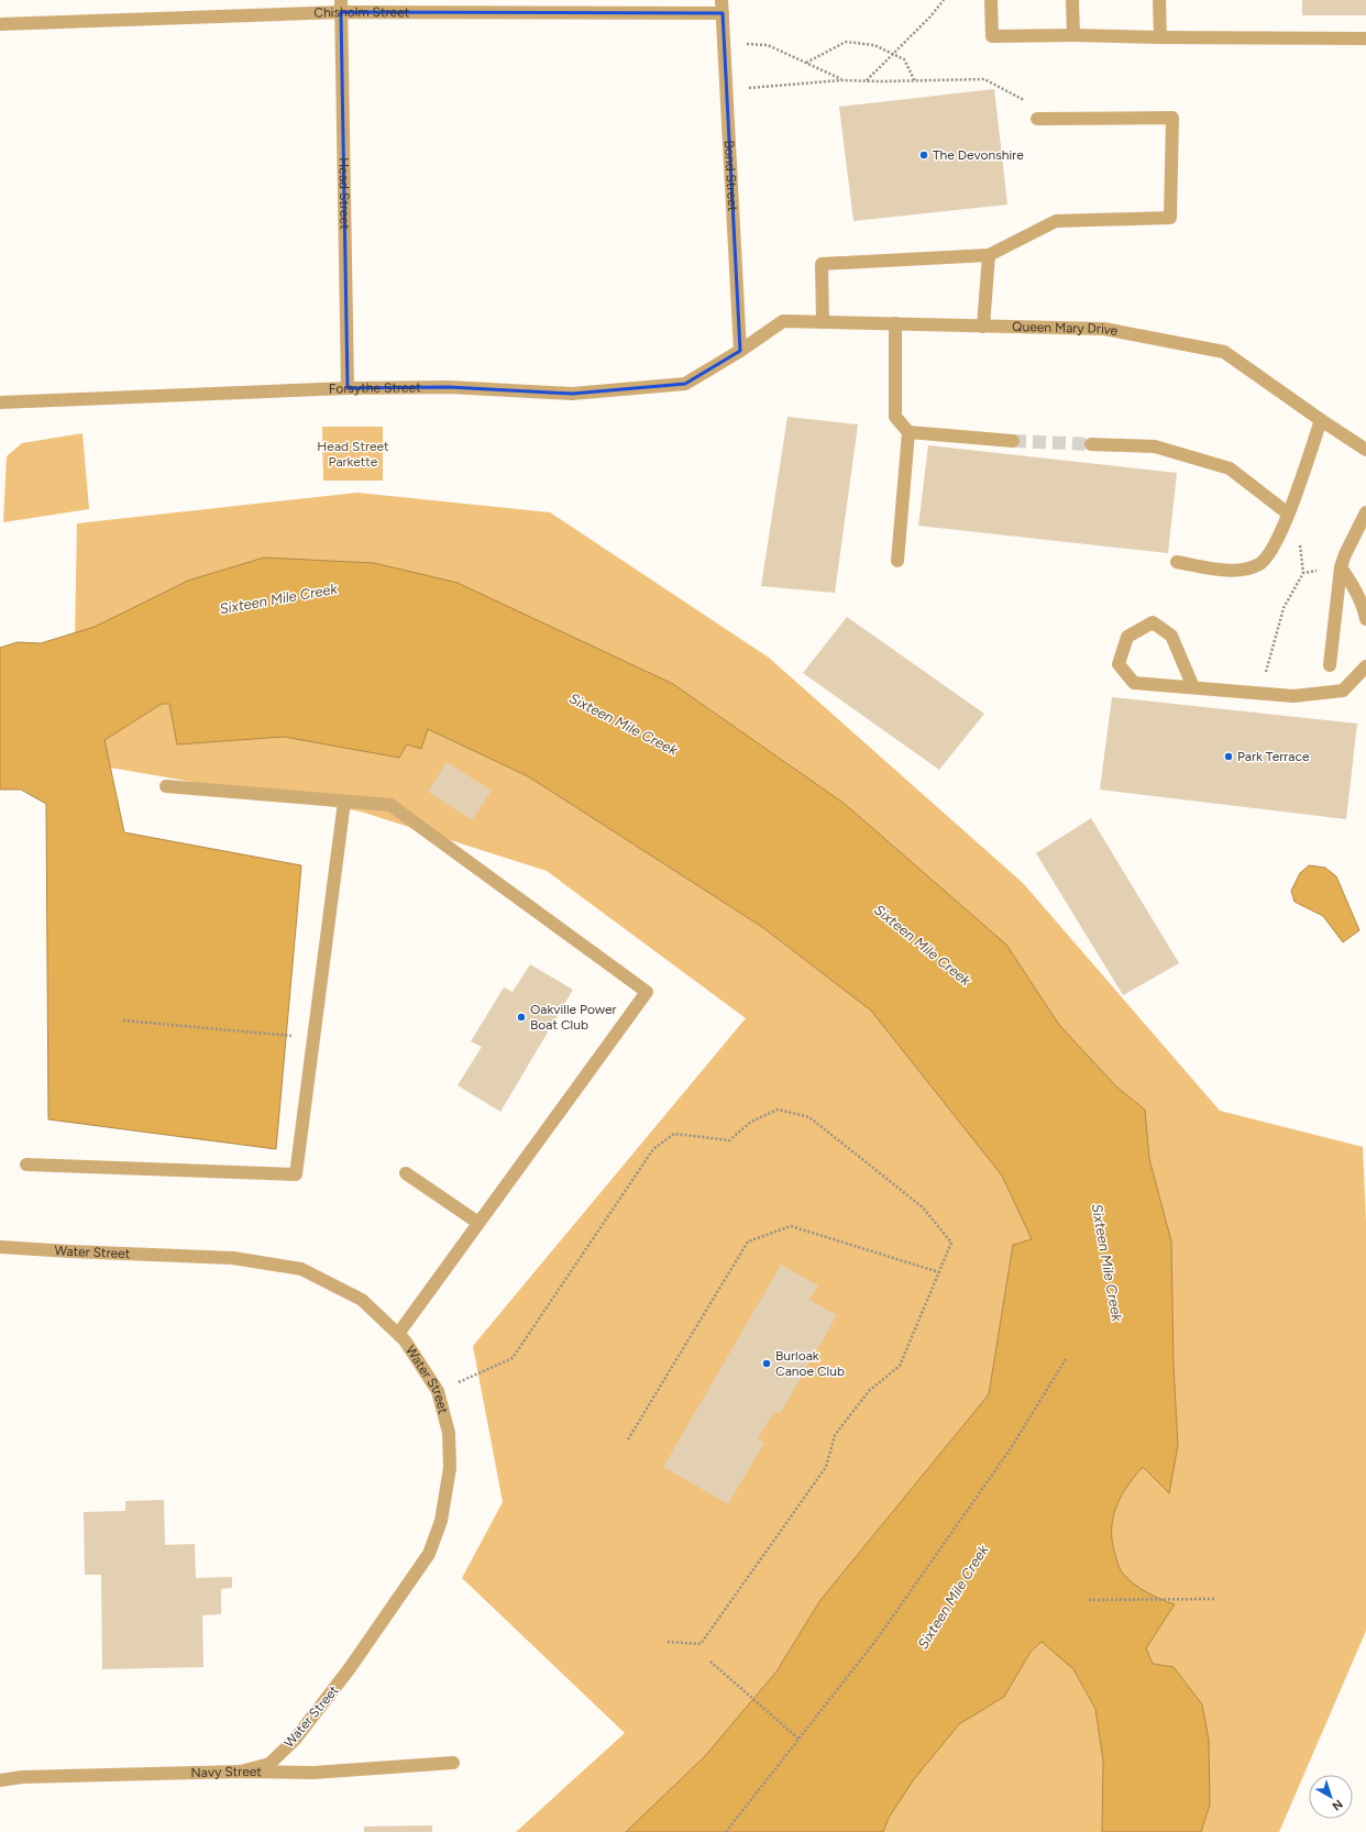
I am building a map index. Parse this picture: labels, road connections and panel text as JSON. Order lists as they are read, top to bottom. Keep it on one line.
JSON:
{"streets":{"street":["Chisholm Street","Bond Street","Head Street","Queen Mary Drive","Forsythe Street","Water Street","Navy Street"]},"crossings":[["Chisholm Street","Bond Street"],["Chisholm Street","Head Street"],["Bond Street","Queen Mary Drive"],["Bond Street","Forsythe Street"],["Head Street","Forsythe Street"],["Queen Mary Drive","Forsythe Street"],["Water Street","Navy Street"]],"water":["Sixteen Mile Creek"],"parks":["Head Street Parkette"],"places":["The Devonshire","Park Terrace","Oakville Power Boat Club","Burloak Canoe Club"],"north":"bottom right"}
